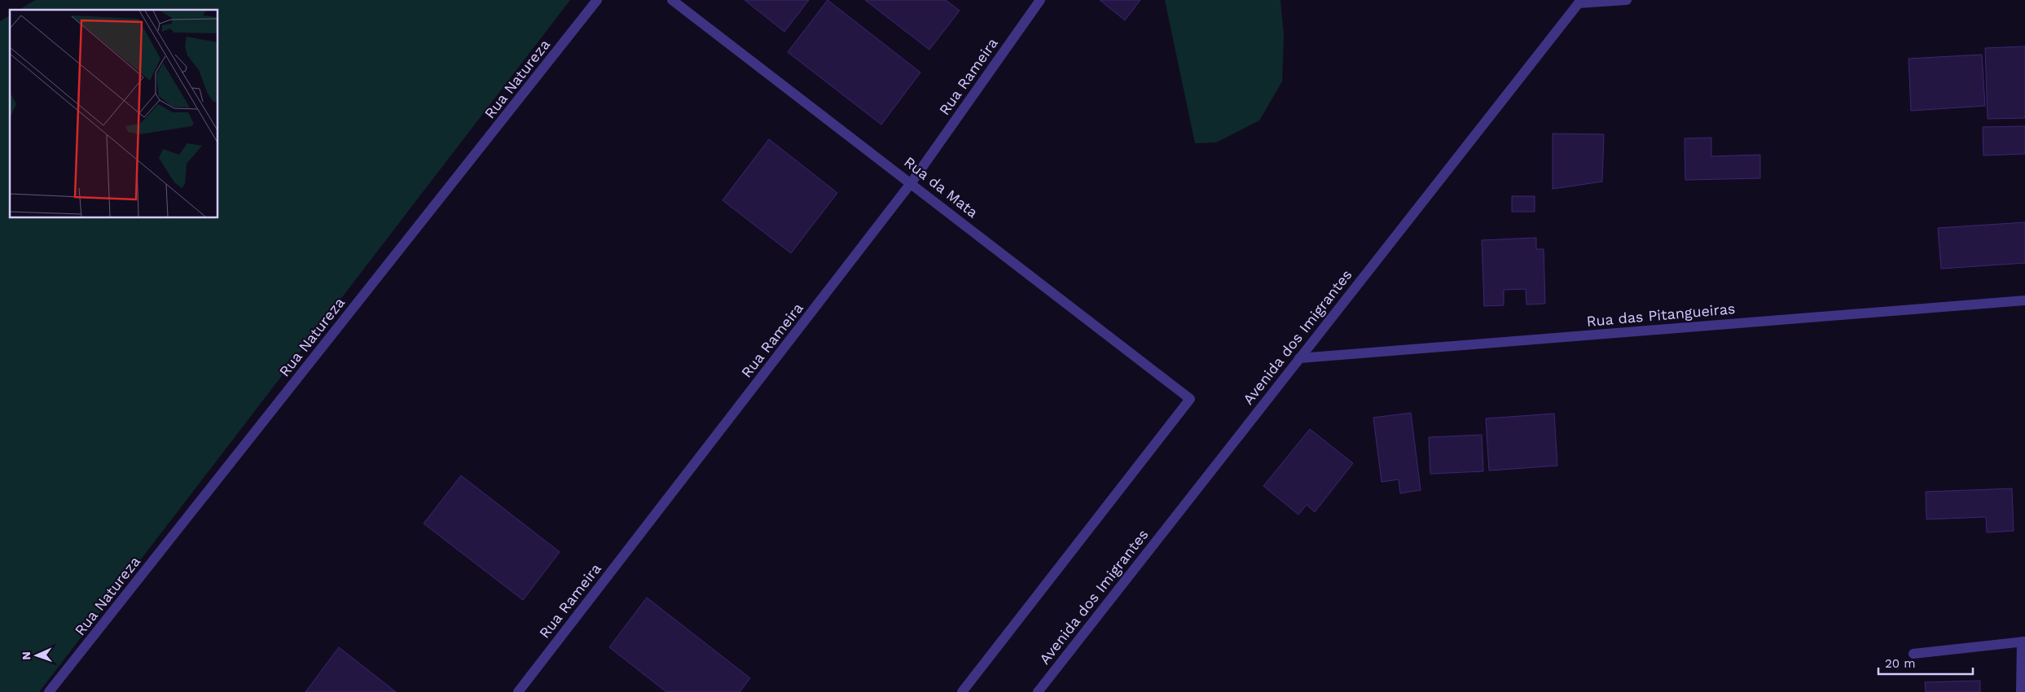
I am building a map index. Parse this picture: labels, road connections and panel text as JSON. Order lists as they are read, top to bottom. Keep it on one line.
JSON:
{"streets":{"street":["Rua Rameira","Rua Natureza","Rua da Mata","Rua das Pitangueiras","Avenida dos Imigrantes"]},"crossings":[["Rua Rameira","Rua da Mata"],["Rua das Pitangueiras","Avenida dos Imigrantes"]],"scale_bar":"20 m","north":"left"}
